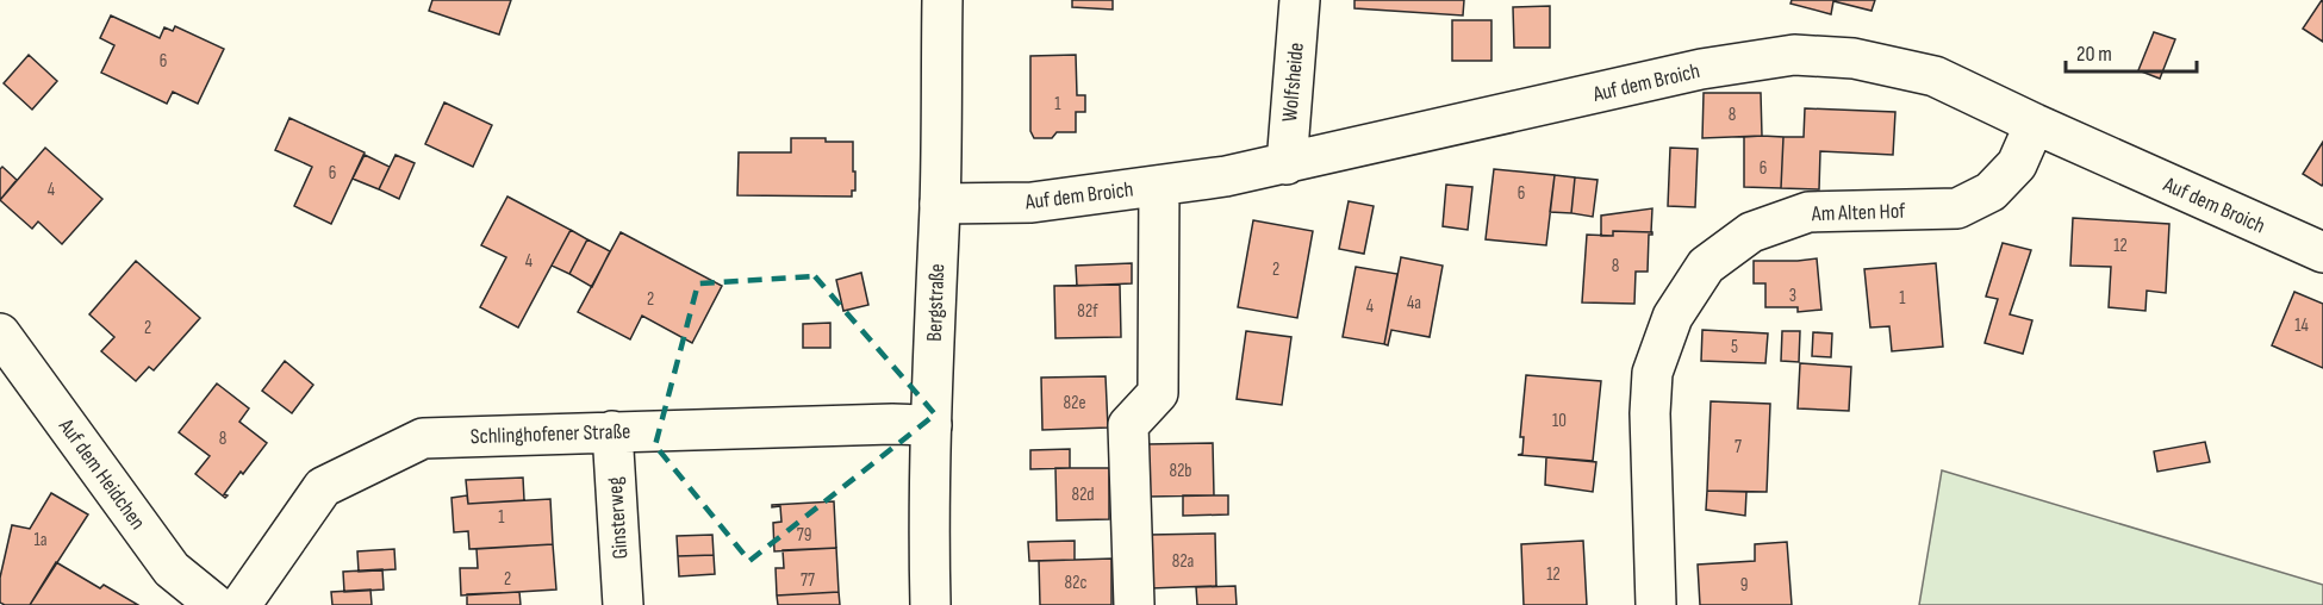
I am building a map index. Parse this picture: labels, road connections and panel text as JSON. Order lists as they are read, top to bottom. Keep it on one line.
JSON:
{"streets":{"street":["Wolfsheide","Auf dem Broich","Am Alten Hof","Bergstraße","Schlinghofener Straße","Auf dem Heidchen","Ginsterweg"]},"crossings":[["Wolfsheide","Auf dem Broich"],["Auf dem Broich","Am Alten Hof"],["Auf dem Broich","Bergstraße"],["Bergstraße","Schlinghofener Straße"],["Schlinghofener Straße","Ginsterweg"]],"house_numbers":["6","1","8","6","6","4","6","12","4","8","2","3","1","2","4a","4","82f","14","2","5","82e","10","8","7","82b","82d","1","79","1a","82a","12","2","77","82c","9"],"scale_bar":"20 m"}
